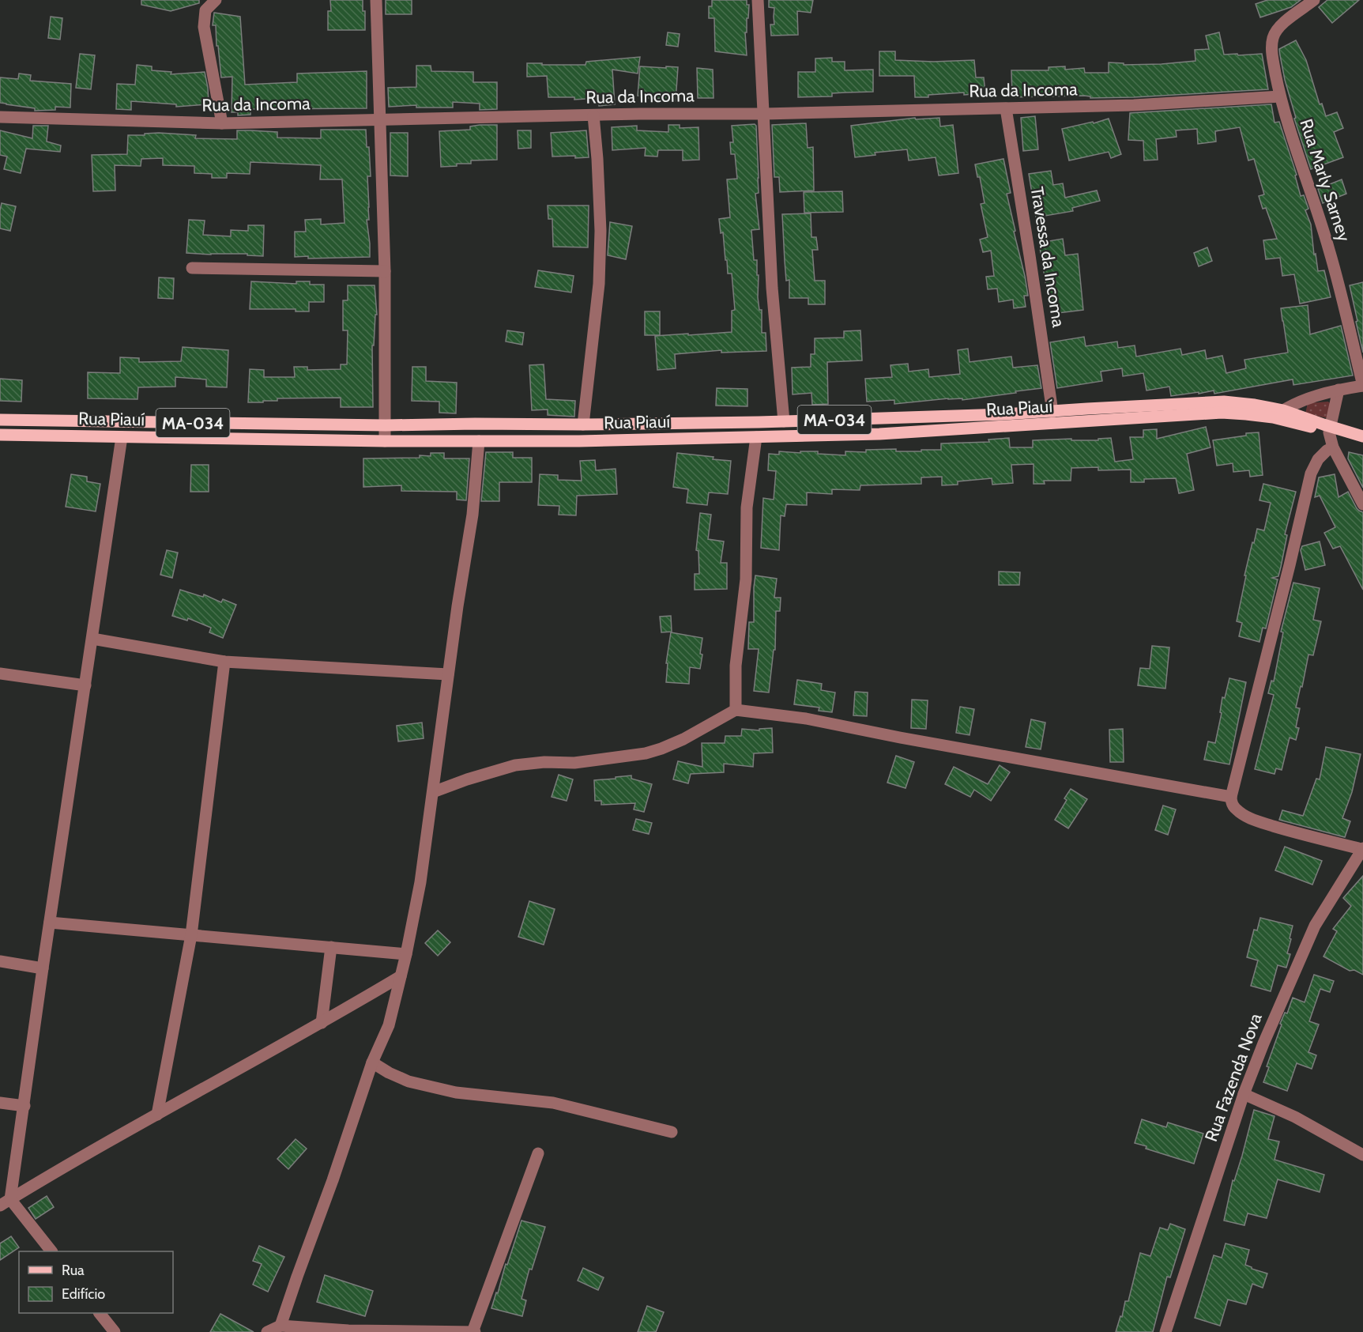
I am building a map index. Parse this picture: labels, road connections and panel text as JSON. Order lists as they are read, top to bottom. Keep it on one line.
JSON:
{"streets":{"main road":["Rua Piauí","MA-034"],"street":["Rua da Incoma","Rua Marly Sarney","Travessa da Incoma","Rua Fazenda Nova"]},"crossings":[["Rua da Incoma","Rua Marly Sarney"],["Rua da Incoma","Travessa da Incoma"],["Travessa da Incoma","Rua Piauí"],["Rua Piauí","MA-034"]],"legend":["Rua","Edifício"]}
